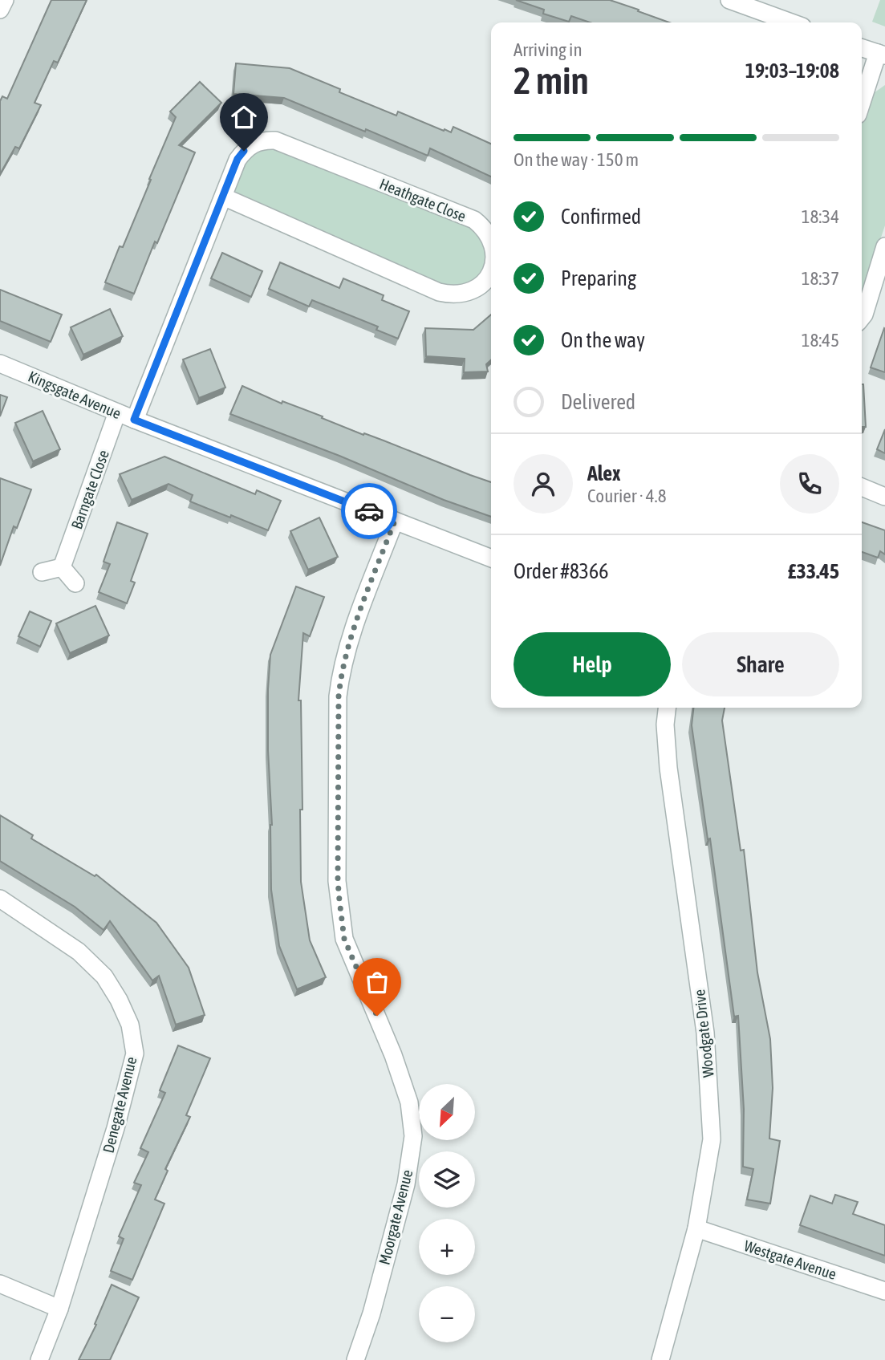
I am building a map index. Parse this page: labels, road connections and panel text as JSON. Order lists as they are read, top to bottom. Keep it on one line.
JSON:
{"streets":{"street":["Heathgate Close","Kingsgate Avenue","Barngate Close","Woodgate Drive","Denegate Avenue","Moorgate Avenue","Westgate Avenue"]},"crossings":[["Heathgate Close","Kingsgate Avenue"],["Kingsgate Avenue","Barngate Close"],["Kingsgate Avenue","Moorgate Avenue"],["Woodgate Drive","Westgate Avenue"]],"north":"bottom left","page":{"heading":["2 min","Arriving in","19:03–19:08"],"panel":["Alex","Courier · 4.8","Order #8366","£33.45"],"bar":"On the way · 150 m","list":[["Confirmed","18:34"],["Preparing","18:37"],["On the way","18:45"],"Delivered"],"buttons":["Help","Share"],"map_buttons":["+","−"]}}
